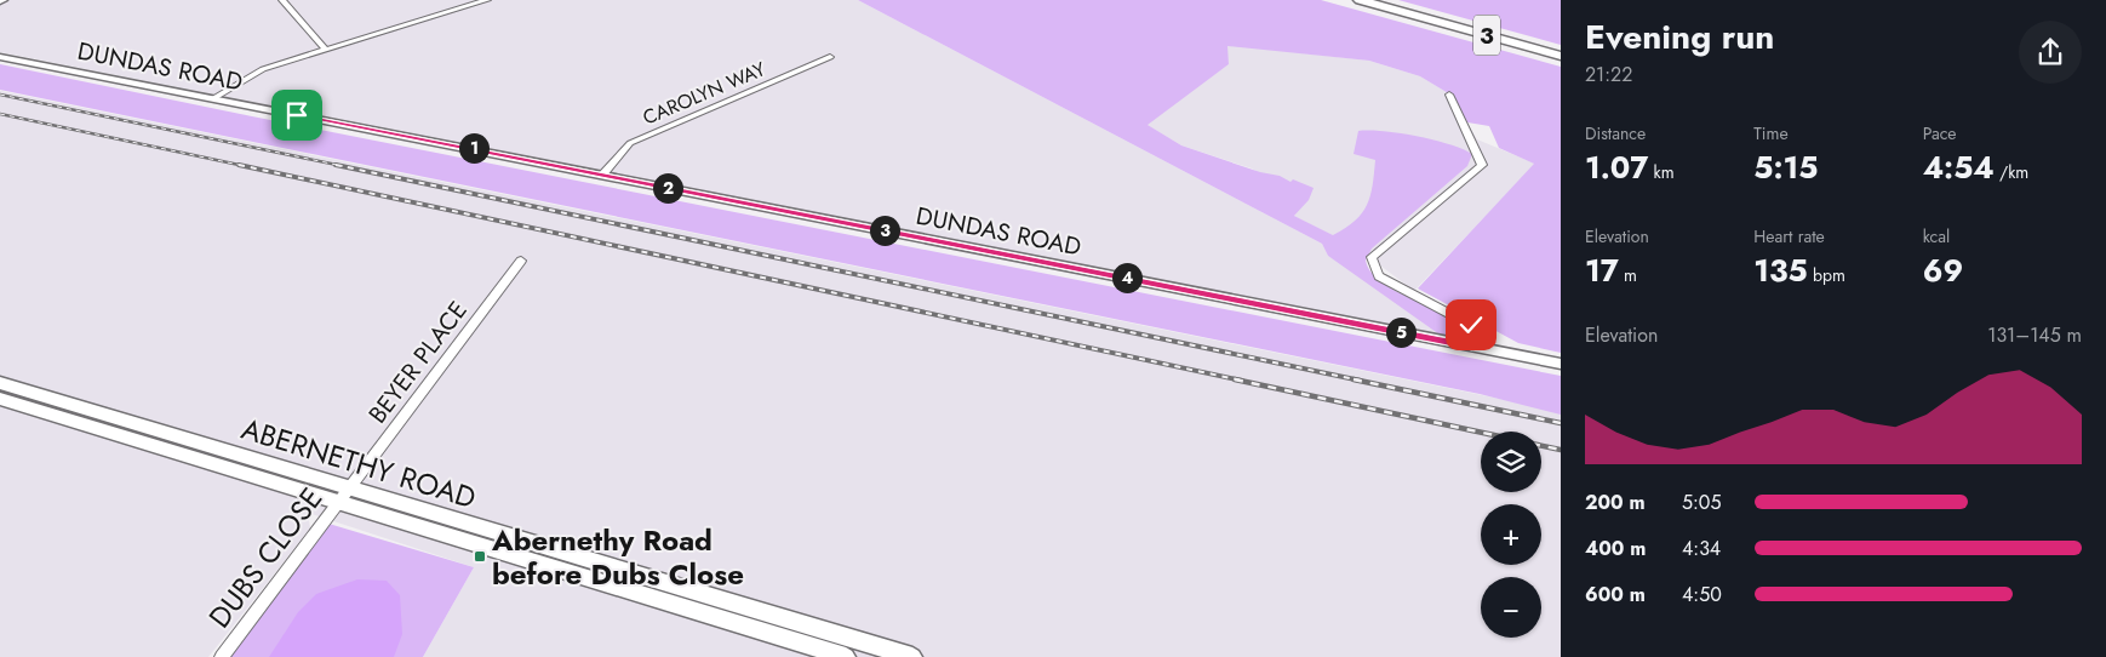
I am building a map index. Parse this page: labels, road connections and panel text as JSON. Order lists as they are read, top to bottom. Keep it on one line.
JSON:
{"streets":{"highway":["3"],"main road":["DUNDAS ROAD","ABERNETHY ROAD"],"street":["CAROLYN WAY","BEYER PLACE","DUBS CLOSE"]},"crossings":[["DUNDAS ROAD","CAROLYN WAY"],["BEYER PLACE","ABERNETHY ROAD"],["BEYER PLACE","DUBS CLOSE"],["ABERNETHY ROAD","DUBS CLOSE"]],"places":{"transit":["Abernethy Road before Dubs Close"]},"page":{"heading":["Evening run","21:22"],"stats":[["Distance","1.07 km"],["Time","5:15"],["Pace","4:54 /km"],["Elevation","17 m"],["Heart rate","135 bpm"],["kcal","69"]],"pins":["1","2","3","4","5"],"chart":["Elevation","131–145 m"],"map_buttons":["+","−"],"list":[{"name":"200 m","note":"5:05"},{"name":"400 m","note":"4:34"},{"name":"600 m","note":"4:50"}]}}
